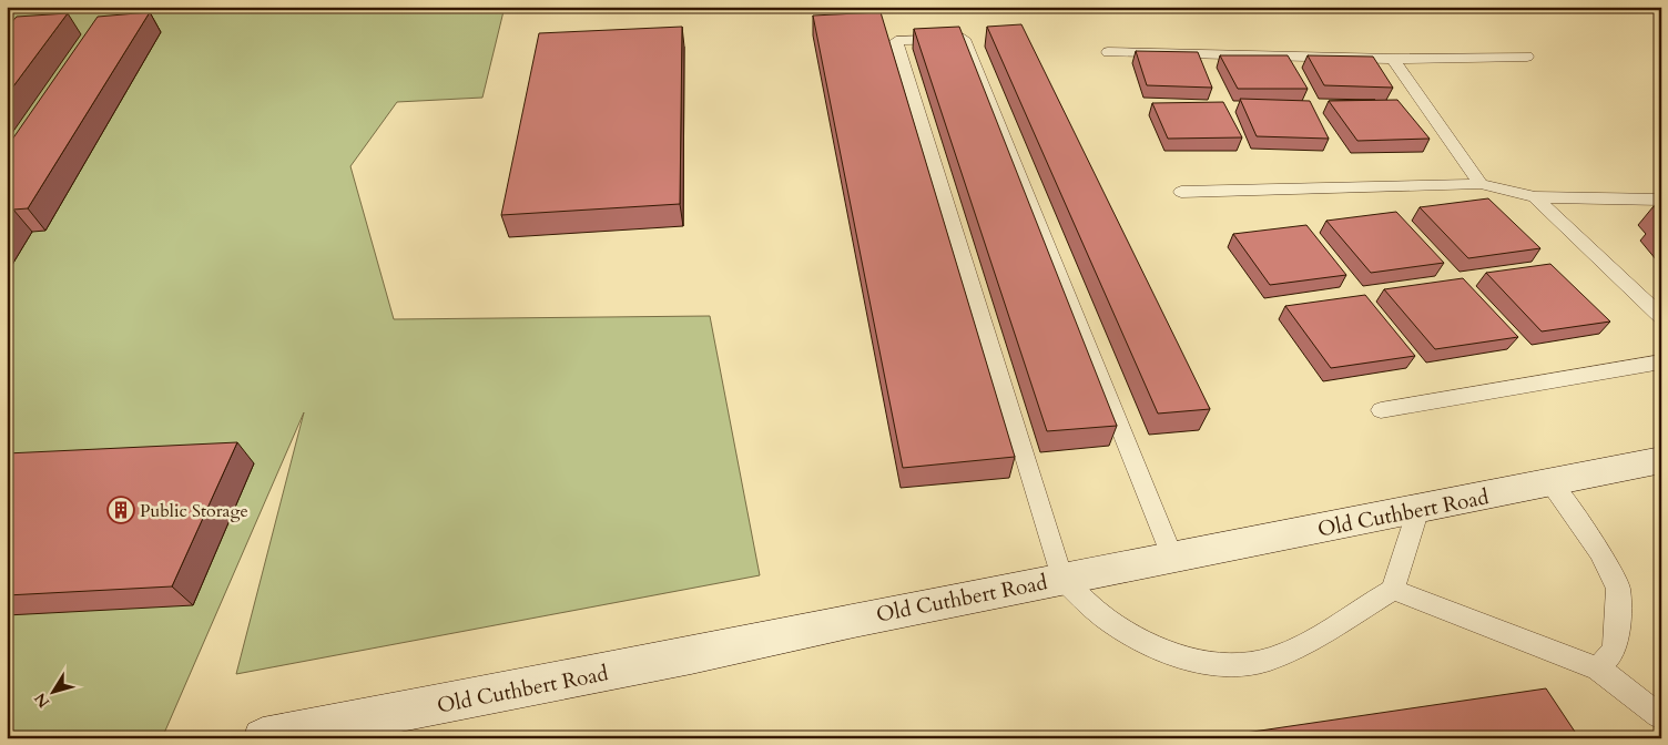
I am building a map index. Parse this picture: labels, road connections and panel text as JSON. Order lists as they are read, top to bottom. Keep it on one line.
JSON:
{"streets":{"street":["Old Cuthbert Road"]},"places":{"building":["Public Storage"]},"north":"bottom left"}
